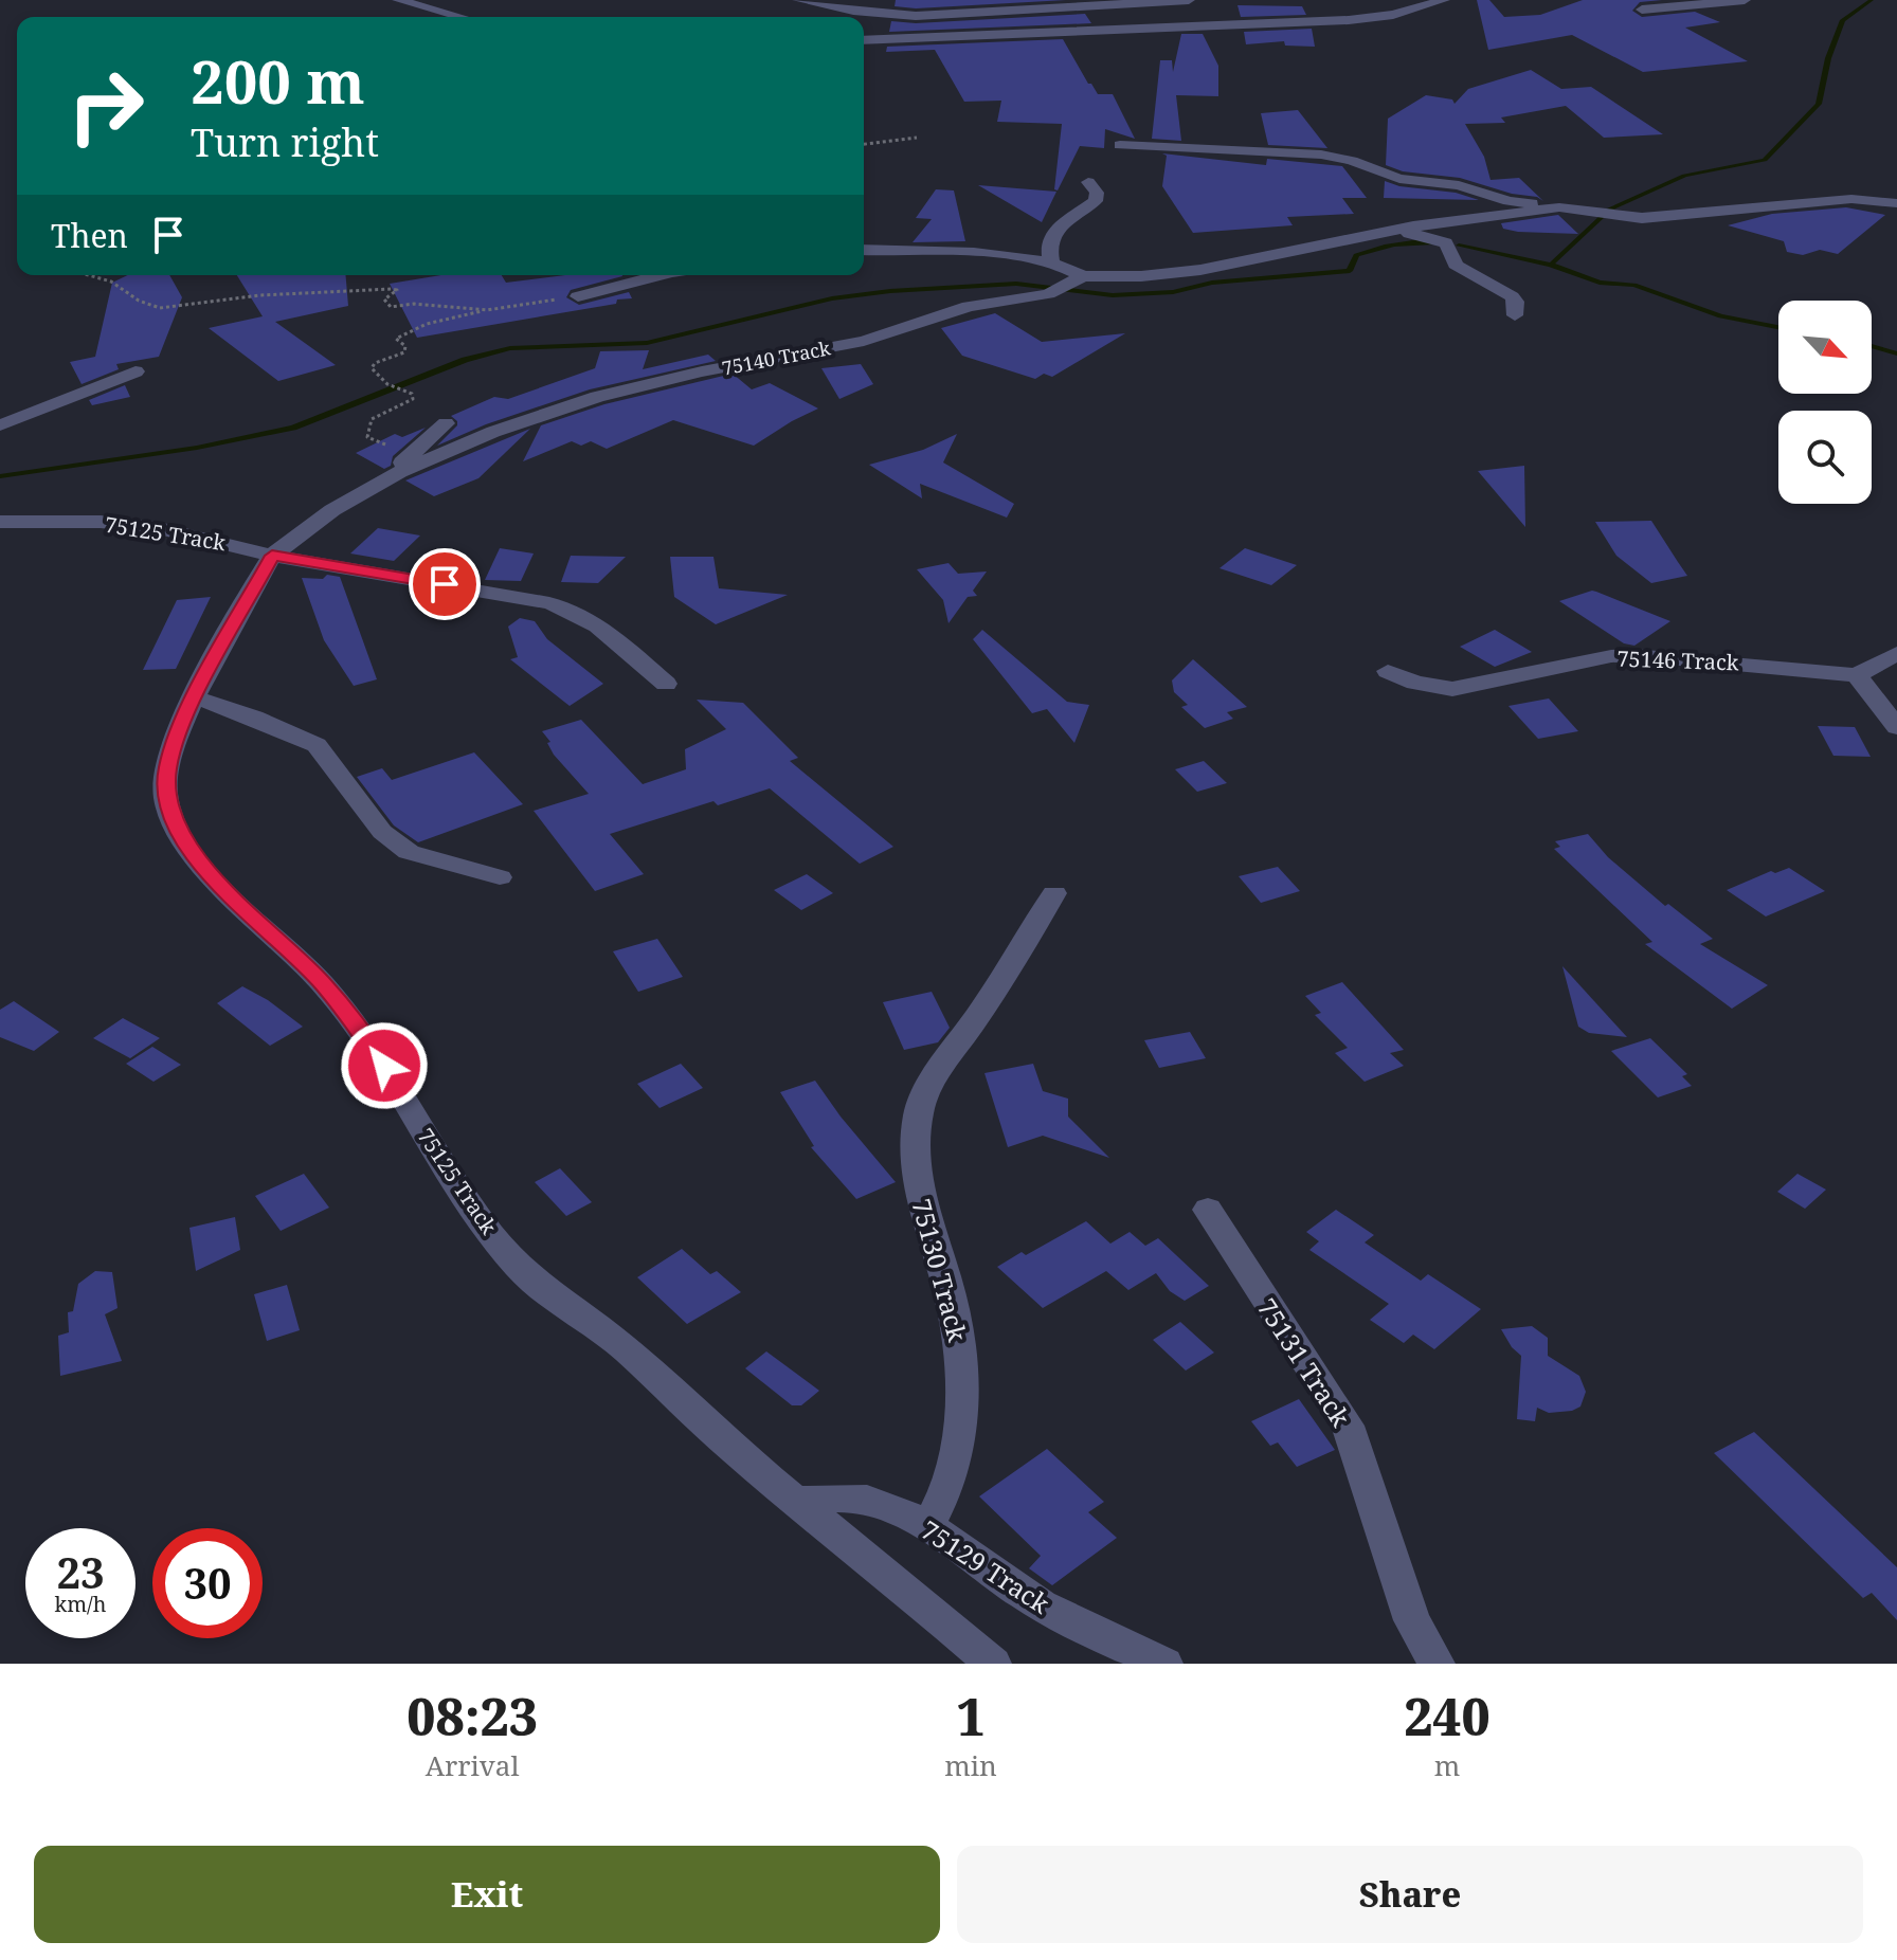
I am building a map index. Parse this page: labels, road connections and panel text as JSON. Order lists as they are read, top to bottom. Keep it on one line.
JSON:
{"streets":{"street":["75140 Track","75125 Track","75146 Track","75130 Track","75131 Track","75129 Track"]},"crossings":[["75140 Track","75125 Track"],["75125 Track","75129 Track"],["75130 Track","75129 Track"]],"north":"bottom right","page":{"turn":["200 m","Turn right"],"then":"Then","speed":"23 km/h","limit":"30","eta":["08:23","Arrival","1","min","240","m"],"buttons":["Exit","Share"]}}
